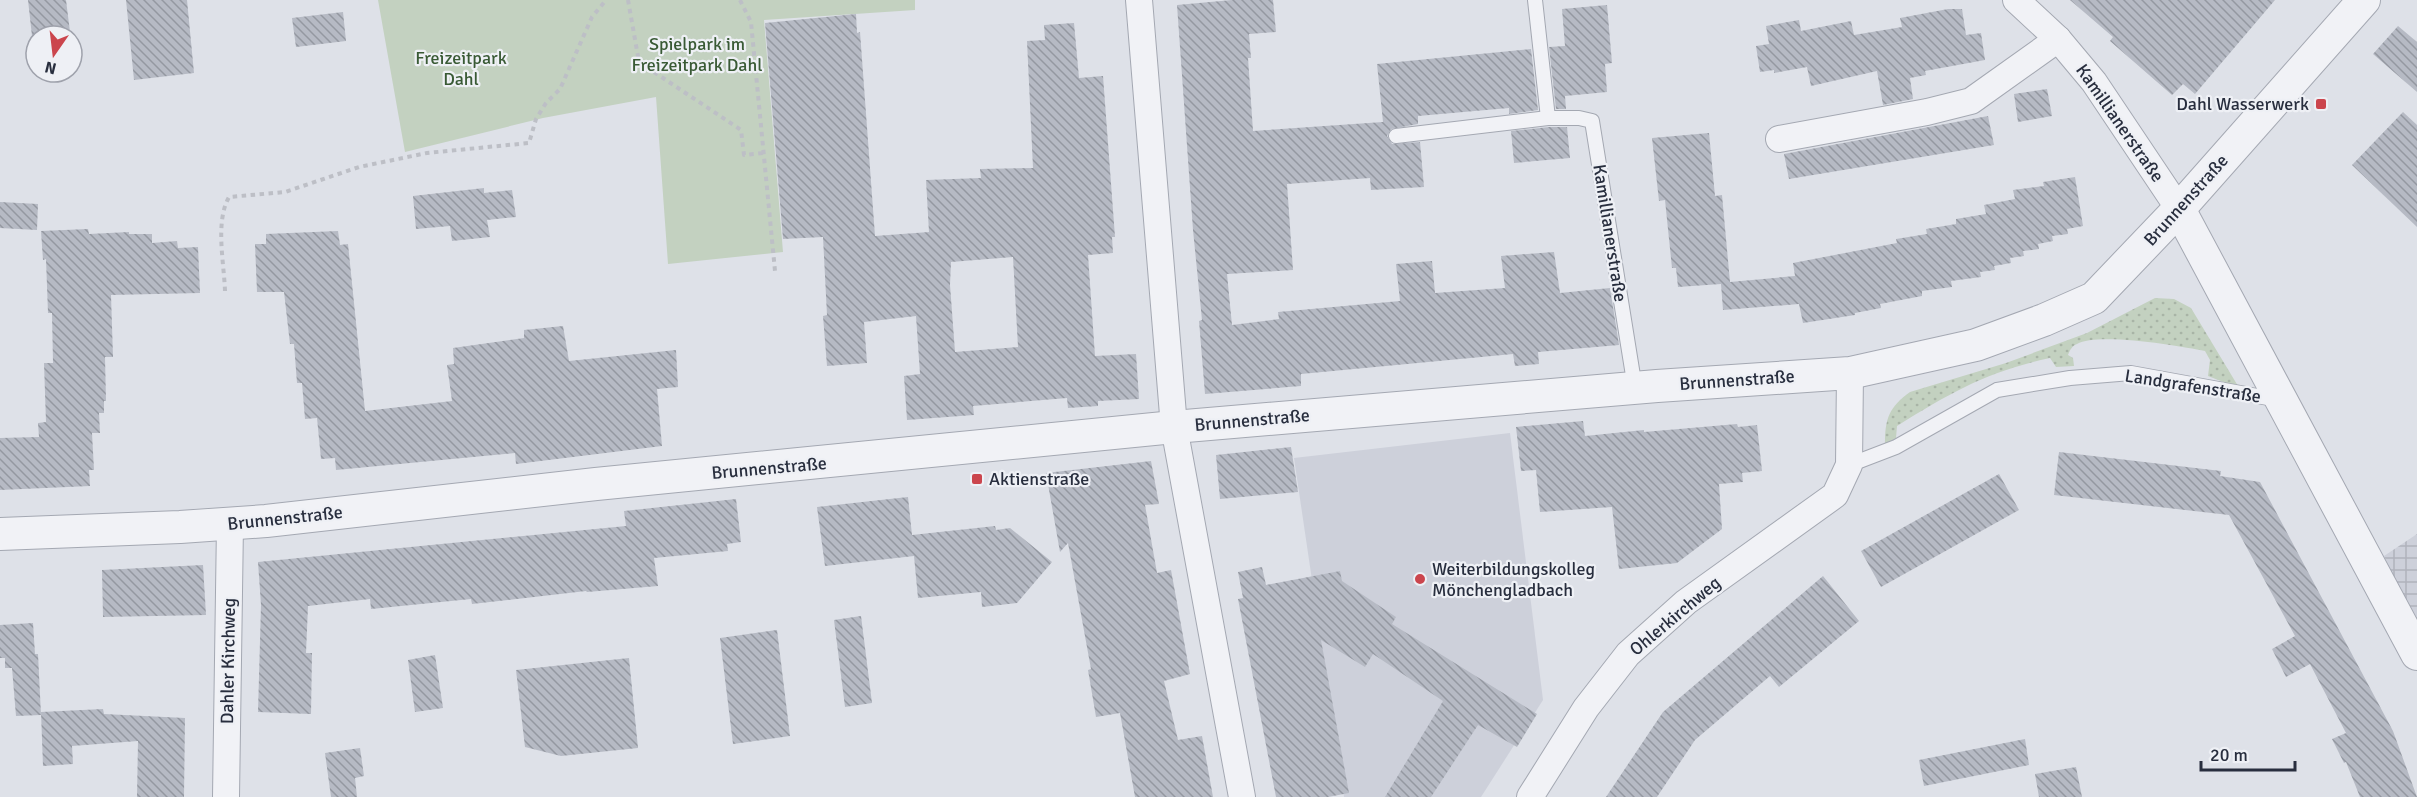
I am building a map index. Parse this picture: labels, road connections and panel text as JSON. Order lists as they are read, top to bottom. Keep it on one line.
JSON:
{"streets":{"street":["Kamillianerstraße","Brunnenstraße","Landgrafenstraße","Ohlerkirchweg","Dahler Kirchweg"]},"crossings":[["Kamillianerstraße","Brunnenstraße"],["Kamillianerstraße","Landgrafenstraße"],["Brunnenstraße","Landgrafenstraße"],["Brunnenstraße","Ohlerkirchweg"],["Brunnenstraße","Dahler Kirchweg"],["Landgrafenstraße","Ohlerkirchweg"]],"parks":["Spielpark im Freizeitpark Dahl","Freizeitpark Dahl"],"places":{"transit":["Dahl Wasserwerk","Aktienstraße"],"other":["Weiterbildungskolleg Mönchengladbach"]},"scale_bar":"20 m","north":"bottom"}
